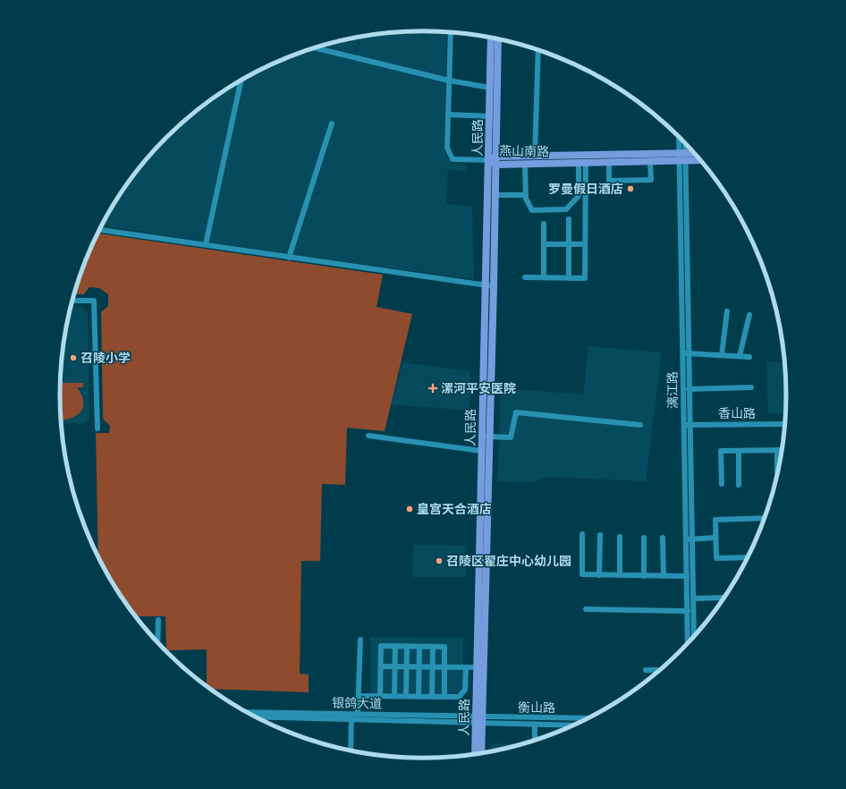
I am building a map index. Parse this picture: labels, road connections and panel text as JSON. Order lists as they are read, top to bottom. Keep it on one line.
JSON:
{"streets":{"main road":["人民路","燕山南路"],"street":["漓江路","香山路","银鸽大道","衡山路"]},"crossings":[["人民路","燕山南路"],["人民路","银鸽大道"],["人民路","衡山路"],["燕山南路","漓江路"],["漓江路","香山路"],["银鸽大道","衡山路"]],"places":{"other":["罗曼假日酒店","召陵小学","皇宫天合酒店","召陵区翟庄中心幼儿园"],"health":["漯河平安医院"]}}
